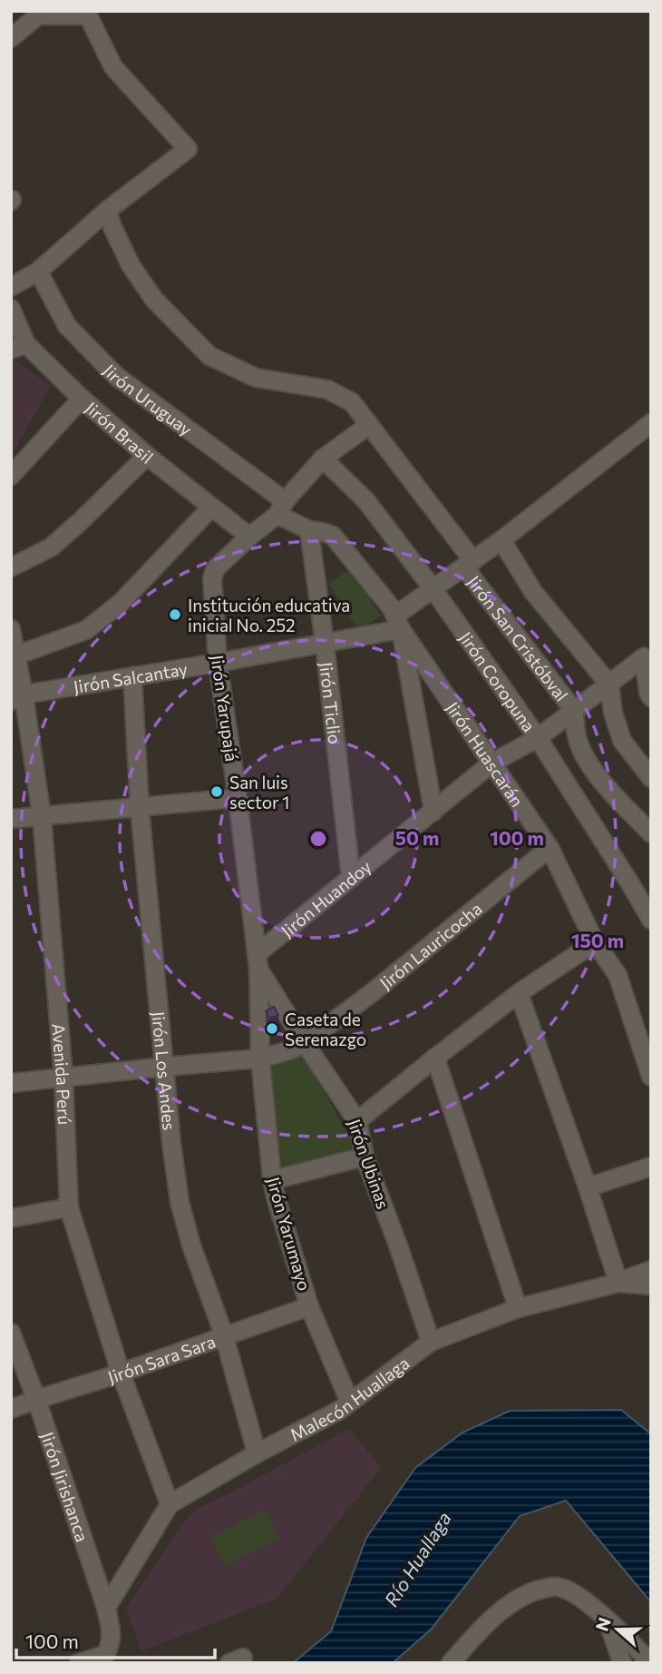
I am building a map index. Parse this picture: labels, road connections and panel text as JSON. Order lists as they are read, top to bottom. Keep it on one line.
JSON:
{"streets":{"street":["Jirón Uruguay","Jirón Brasil","Jirón San Cristóbval","Jirón Salcantay","Jirón Coropuna","Jirón Ticlio","Jirón Yarupajá","Jirón Huascarán","Jirón Huandoy","Jirón Lauricocha","Jirón Los Andes","Avenida Perú","Jirón Ubinas","Jirón Yarumayo","Jirón Sara Sara","Malecón Huallaga","Jirón Jirishanca"]},"crossings":[["Jirón Uruguay","Jirón Yarupajá"],["Jirón Uruguay","Jirón Huascarán"],["Jirón Brasil","Jirón Yarupajá"],["Jirón San Cristóbval","Jirón Salcantay"],["Jirón San Cristóbval","Jirón Yarupajá"],["Jirón San Cristóbval","Jirón Huandoy"],["Jirón Salcantay","Jirón Coropuna"],["Jirón Salcantay","Jirón Ticlio"],["Jirón Salcantay","Jirón Yarupajá"],["Jirón Salcantay","Jirón Huascarán"],["Jirón Salcantay","Jirón Los Andes"],["Jirón Salcantay","Avenida Perú"],["Jirón Coropuna","Jirón Yarupajá"],["Jirón Coropuna","Jirón Huandoy"],["Jirón Ticlio","Jirón Huascarán"],["Jirón Ticlio","Jirón Huandoy"],["Jirón Yarupajá","Jirón Huascarán"],["Jirón Yarupajá","Jirón Huandoy"],["Jirón Yarupajá","Jirón Lauricocha"],["Jirón Yarupajá","Jirón Ubinas"],["Jirón Yarupajá","Jirón Yarumayo"],["Jirón Huascarán","Jirón Huandoy"],["Jirón Huascarán","Jirón Lauricocha"],["Jirón Huandoy","Jirón Ubinas"],["Jirón Lauricocha","Jirón Los Andes"],["Jirón Lauricocha","Avenida Perú"],["Jirón Lauricocha","Jirón Ubinas"],["Jirón Lauricocha","Jirón Yarumayo"],["Jirón Los Andes","Jirón Sara Sara"],["Jirón Los Andes","Malecón Huallaga"],["Avenida Perú","Jirón Sara Sara"],["Avenida Perú","Malecón Huallaga"],["Jirón Ubinas","Malecón Huallaga"],["Jirón Yarumayo","Jirón Sara Sara"],["Jirón Yarumayo","Malecón Huallaga"],["Jirón Sara Sara","Jirón Jirishanca"],["Malecón Huallaga","Jirón Jirishanca"]],"water":["Río Huallaga"],"places":["Institución educativa inicial No. 252","San luis sector 1","Caseta de Serenazgo"],"scale_bar":"100 m","north":"left","rings":["50 m","100 m","150 m"]}
